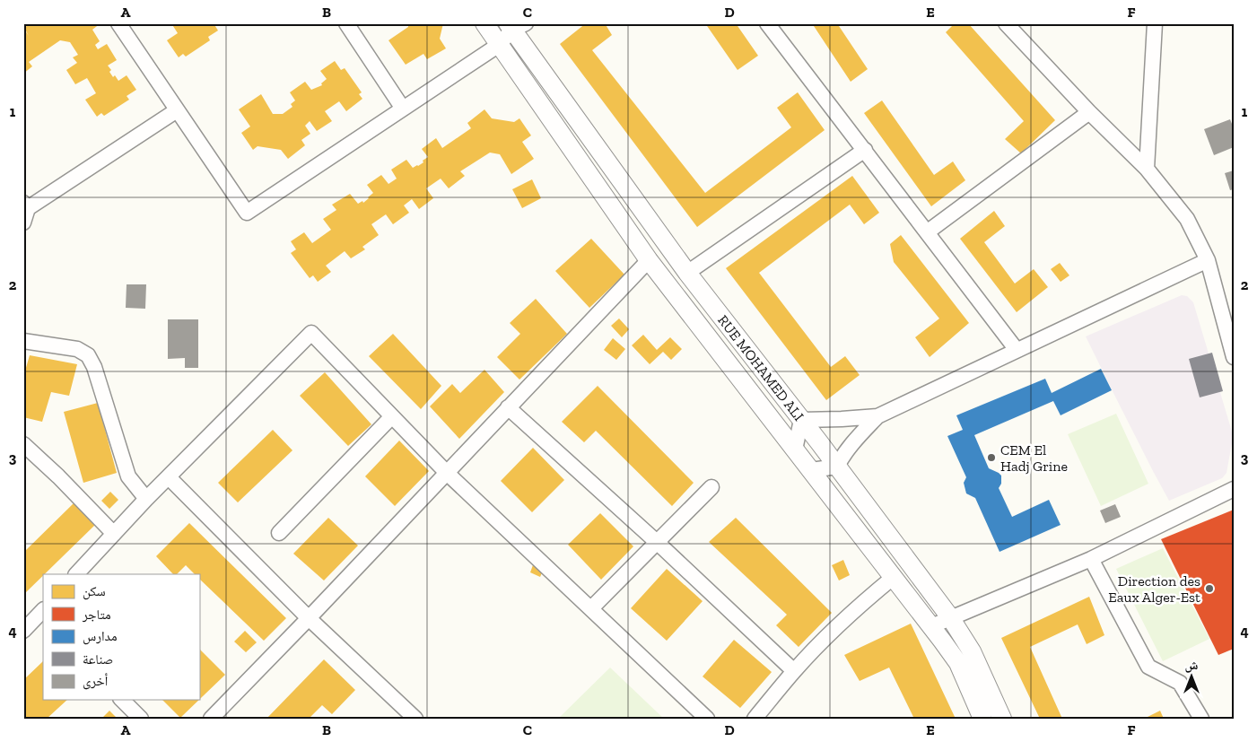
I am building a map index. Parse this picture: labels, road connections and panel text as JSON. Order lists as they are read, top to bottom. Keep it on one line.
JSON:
{"streets":{"street":["RUE MOHAMED ALI"]},"places":["CEM El Hadj Grine","Direction des Eaux Alger-Est"],"legend":["سكن","متاجر","مدارس","صناعة","أخرى"],"north":"top","grid":{"columns":["A","B","C","D","E","F"],"rows":["1","2","3","4"]}}
